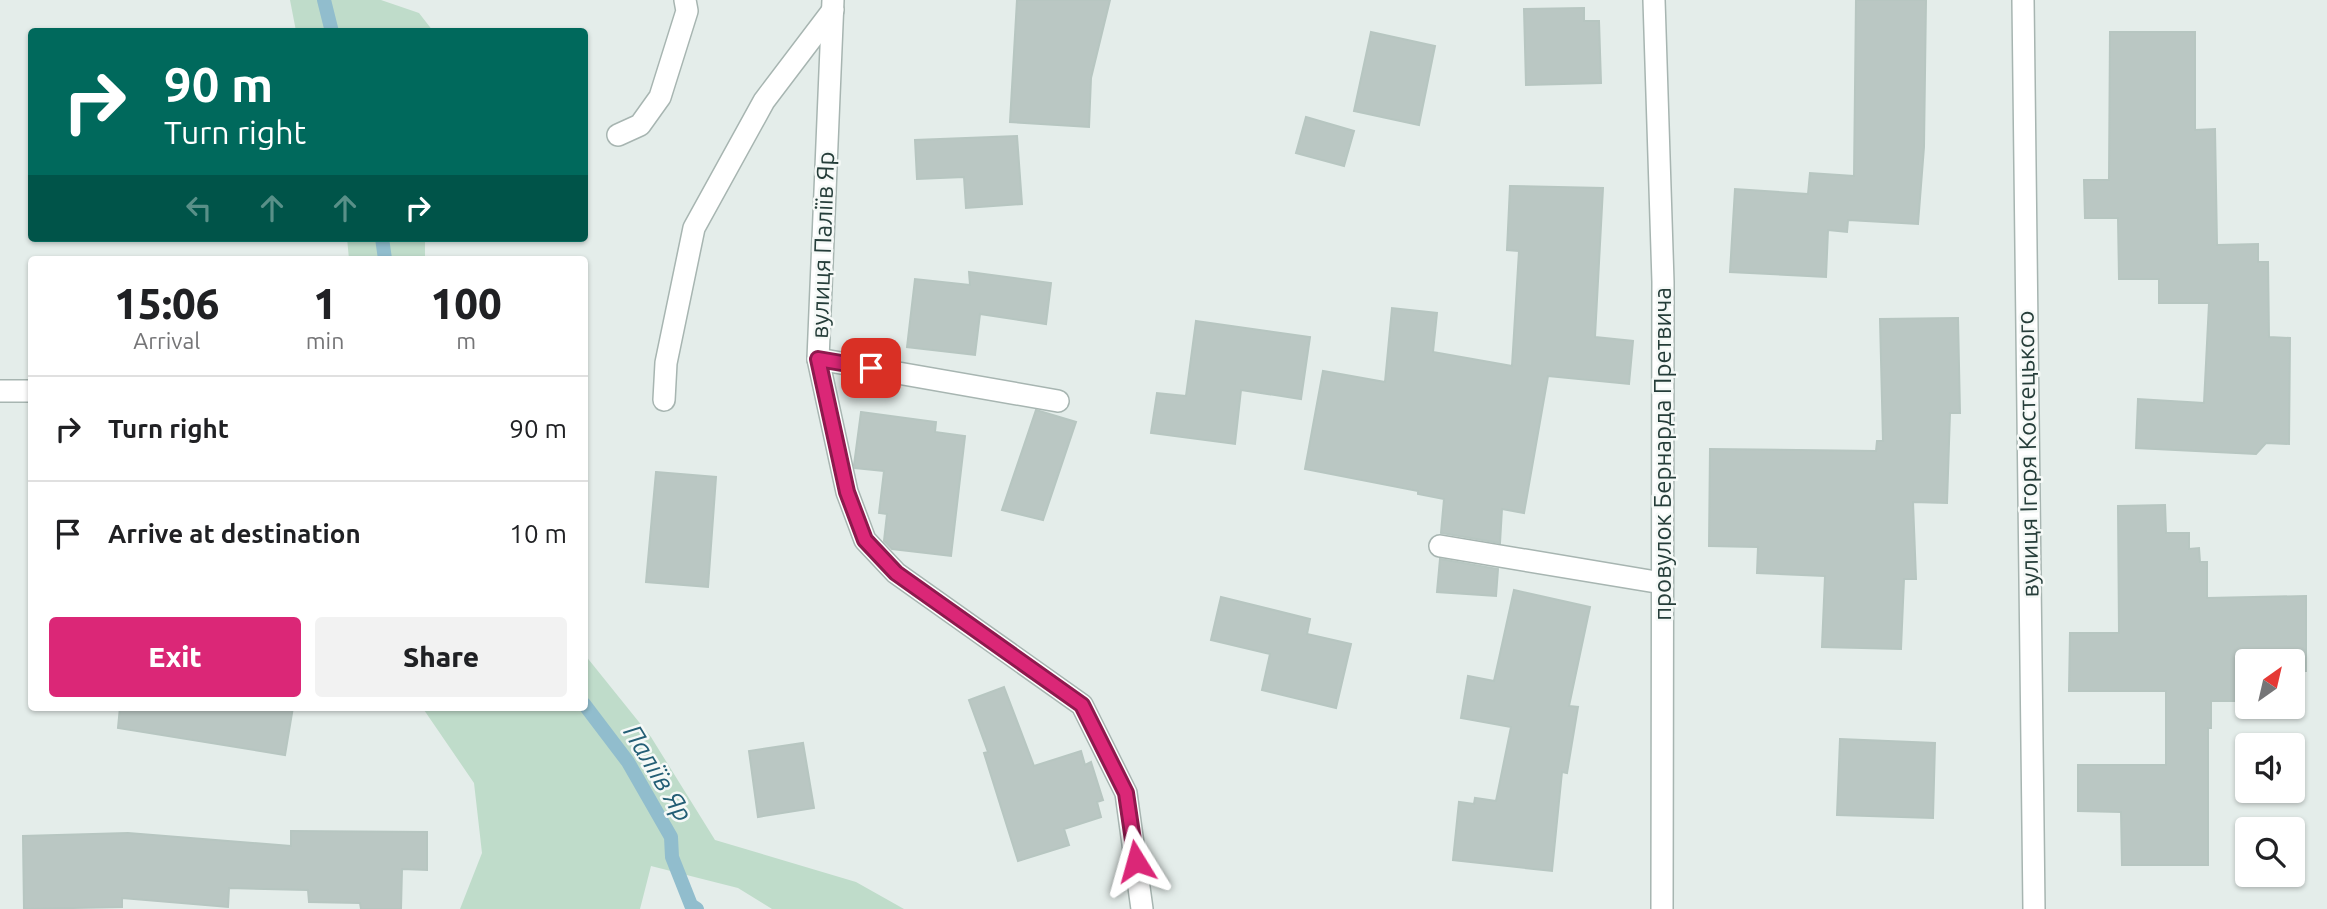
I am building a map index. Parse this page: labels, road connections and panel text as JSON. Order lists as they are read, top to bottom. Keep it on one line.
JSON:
{"streets":{"street":["вулиця Паліїв Яр","провулок Бернарда Претвича","вулиця Ігоря Костецького"]},"water":["Паліїв Яр"],"north":"top right","page":{"turn":["90 m","Turn right"],"eta":["15:06","Arrival","1","min","100","m"],"list":[{"name":"Turn right","value":"90 m"},{"name":"Arrive at destination","value":"10 m"}],"buttons":["Exit","Share"]}}
